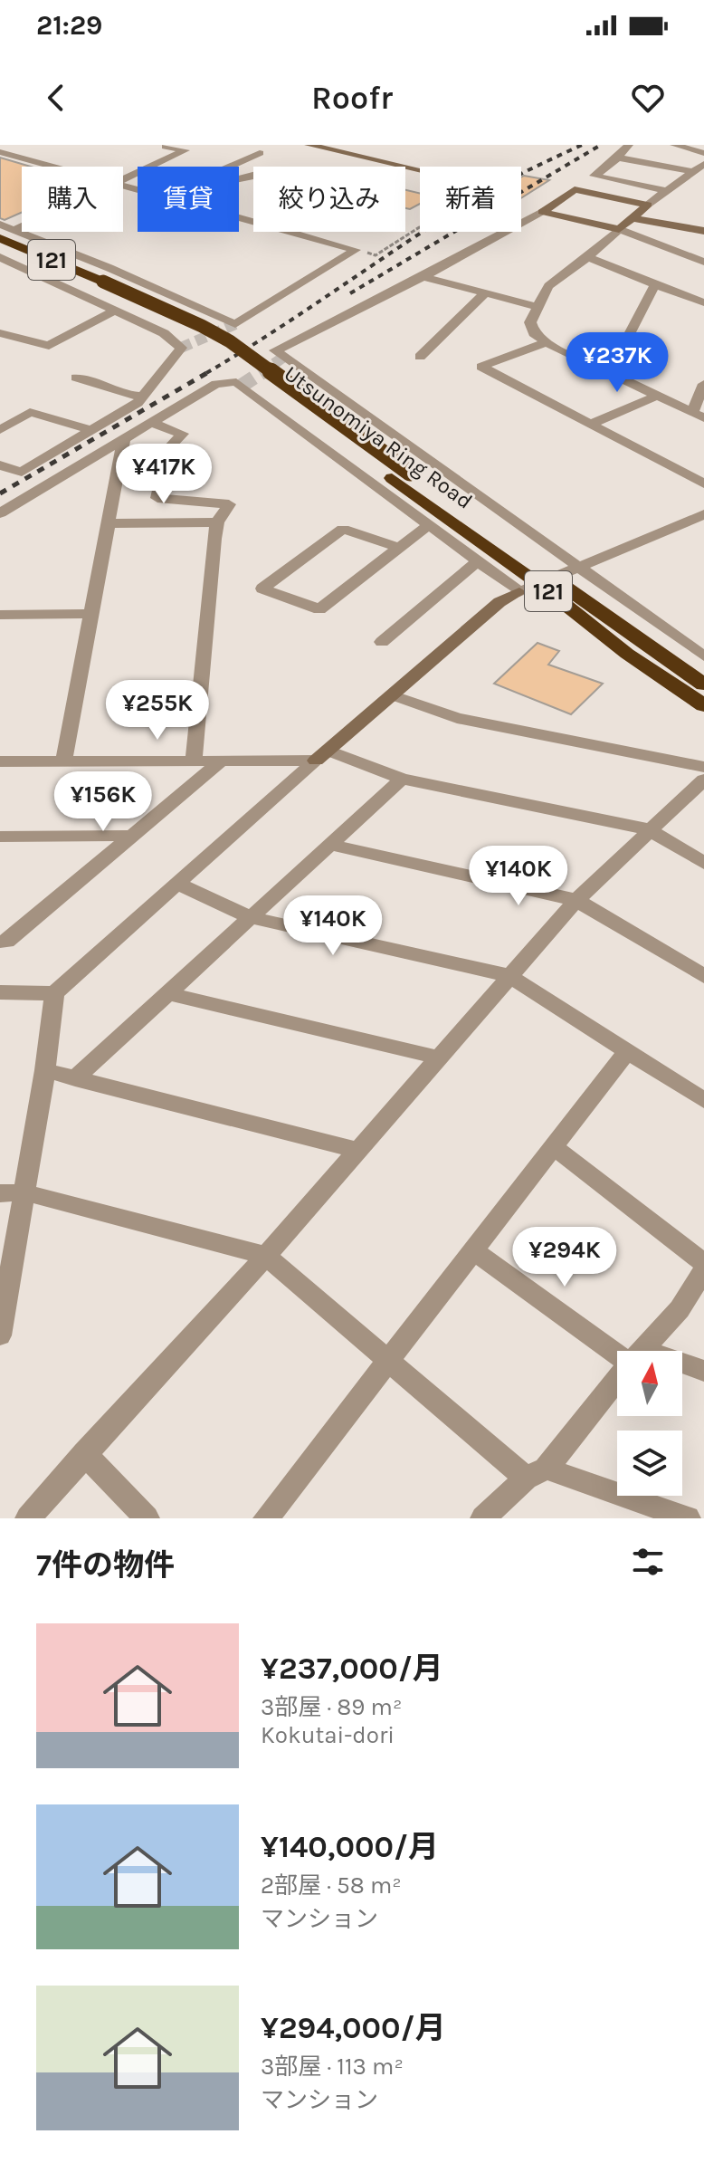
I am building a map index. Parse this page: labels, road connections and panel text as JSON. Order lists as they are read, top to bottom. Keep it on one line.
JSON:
{"streets":{"highway":["121","Utsunomiya Ring Road"]},"north":"top","page":{"status":"21:29","header":"Roofr","chip":["購入","賃貸","絞り込み","新着"],"price":["¥237K","¥417K","¥255K","¥156K","¥140K","¥140K","¥294K"],"heading":"7件の物件","list":[{"name":"¥237,000/月","note":"3部屋 · 89 m² · Kokutai-dori"},{"name":"¥140,000/月","note":"2部屋 · 58 m² · マンション"},{"name":"¥294,000/月","note":"3部屋 · 113 m² · マンション"}]}}
